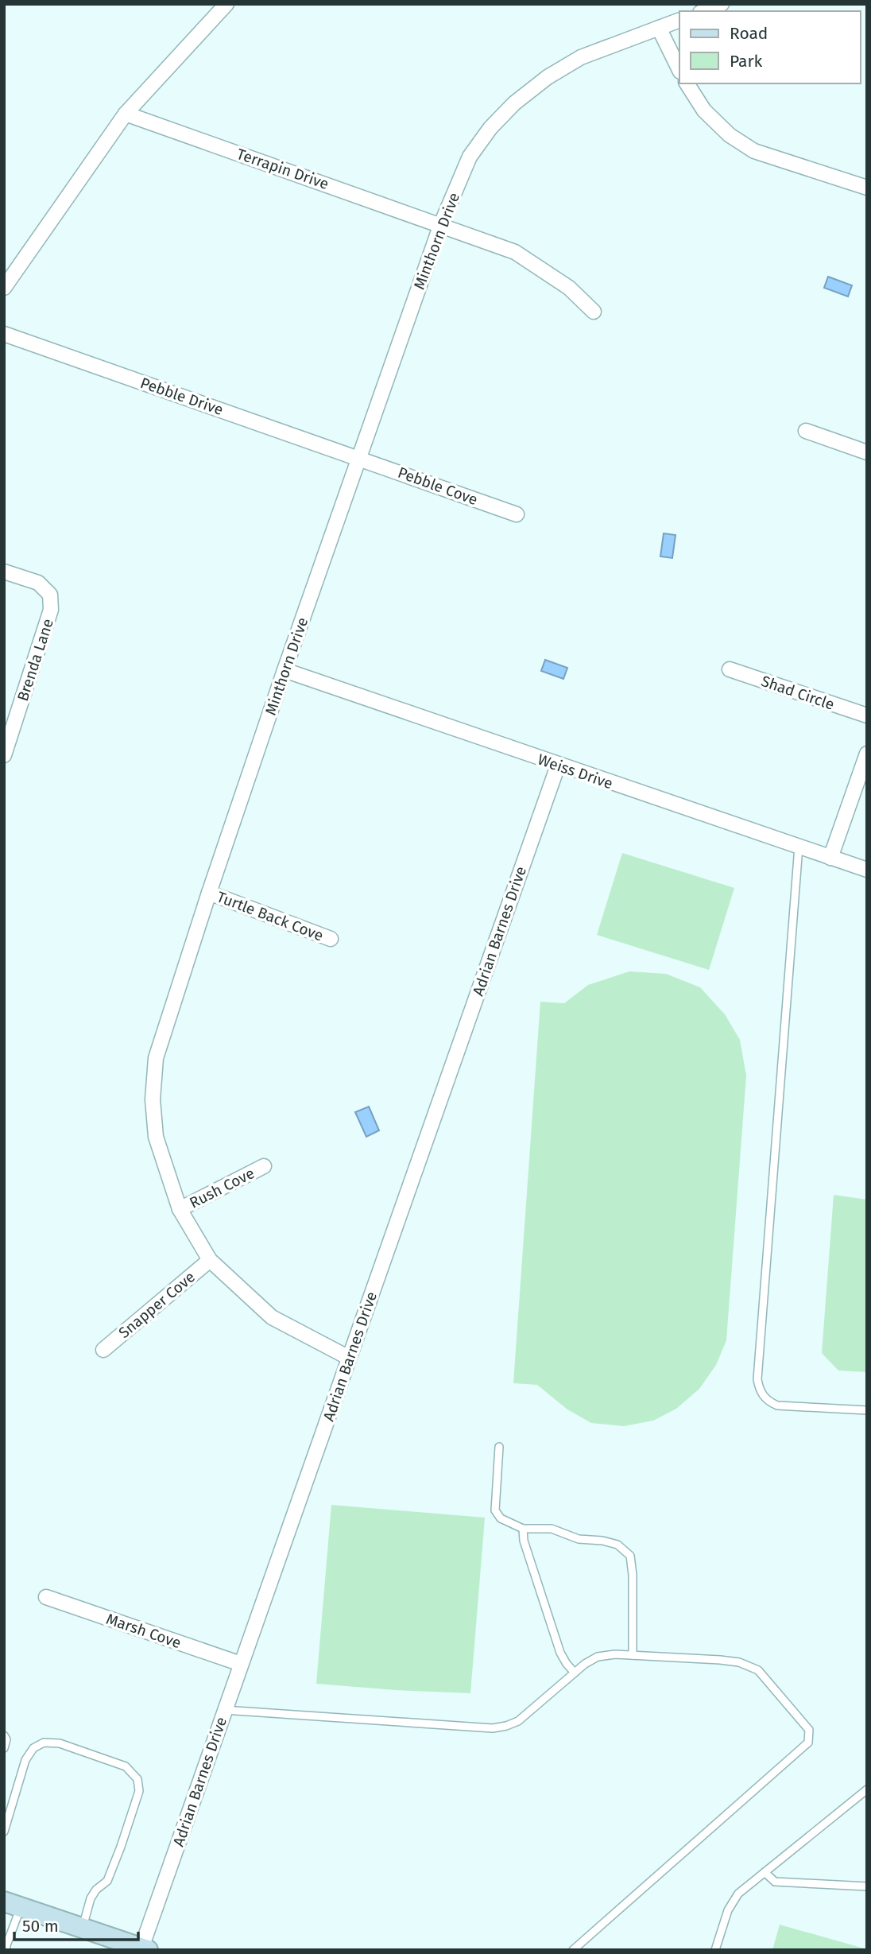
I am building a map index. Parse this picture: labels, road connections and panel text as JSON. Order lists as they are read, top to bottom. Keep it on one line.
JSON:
{"streets":{"street":["Terrapin Drive","Minthorn Drive","Pebble Drive","Pebble Cove","Brenda Lane","Shad Circle","Weiss Drive","Turtle Back Cove","Adrian Barnes Drive","Rush Cove","Snapper Cove","Marsh Cove"]},"crossings":[["Terrapin Drive","Minthorn Drive"],["Minthorn Drive","Pebble Drive"],["Minthorn Drive","Pebble Cove"],["Minthorn Drive","Weiss Drive"],["Minthorn Drive","Turtle Back Cove"],["Minthorn Drive","Adrian Barnes Drive"],["Minthorn Drive","Rush Cove"],["Minthorn Drive","Snapper Cove"],["Pebble Drive","Pebble Cove"],["Weiss Drive","Adrian Barnes Drive"],["Adrian Barnes Drive","Marsh Cove"]],"legend":["Road","Park"],"scale_bar":"50 m"}
